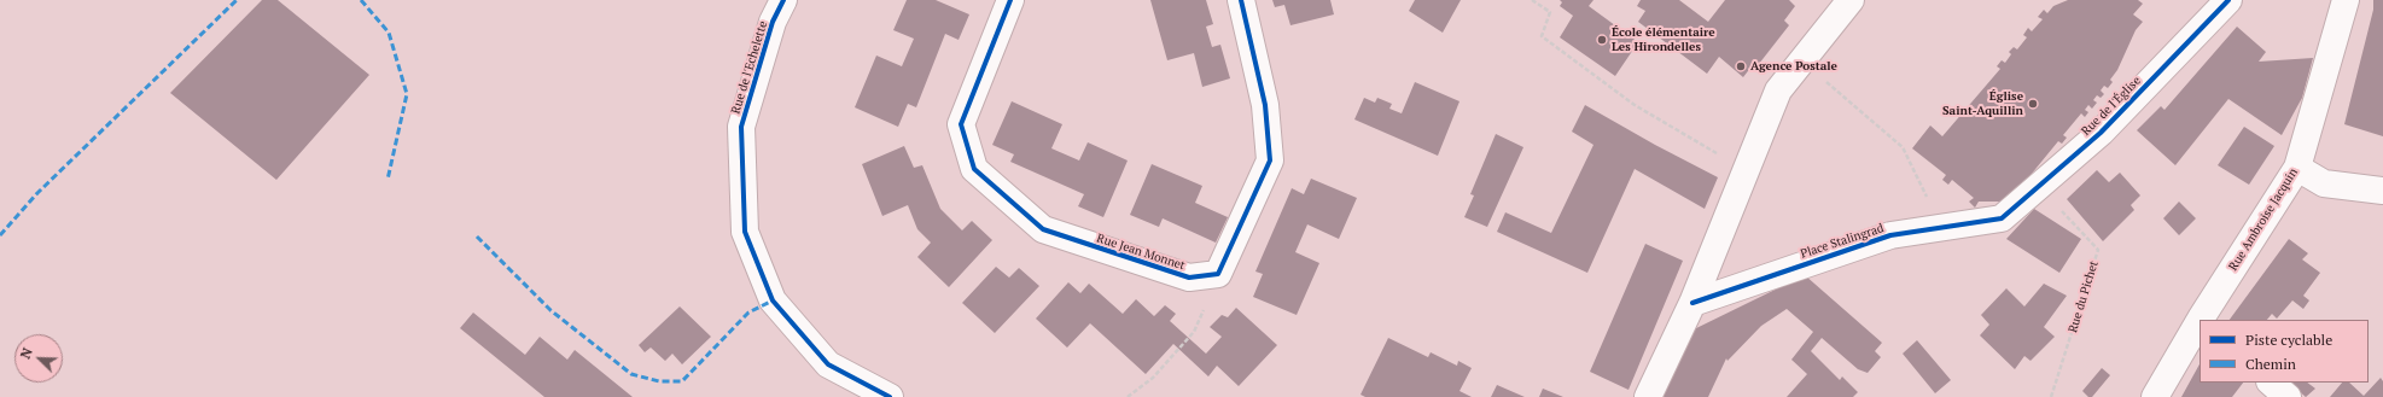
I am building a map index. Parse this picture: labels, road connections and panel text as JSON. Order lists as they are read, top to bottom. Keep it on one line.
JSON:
{"streets":{"street":["Rue de l'Echelette","Rue de l'Église","Rue Ambroise Jacquin","Place Stalingrad","Rue Jean Monnet"],"path":["Rue du Pichet"]},"crossings":[["Rue de l'Église","Place Stalingrad"],["Rue de l'Église","Rue du Pichet"]],"places":["École élémentaire Les Hirondelles","Agence Postale","Église Saint-Aquillin"],"legend":["Piste cyclable","Chemin"],"north":"top left"}
